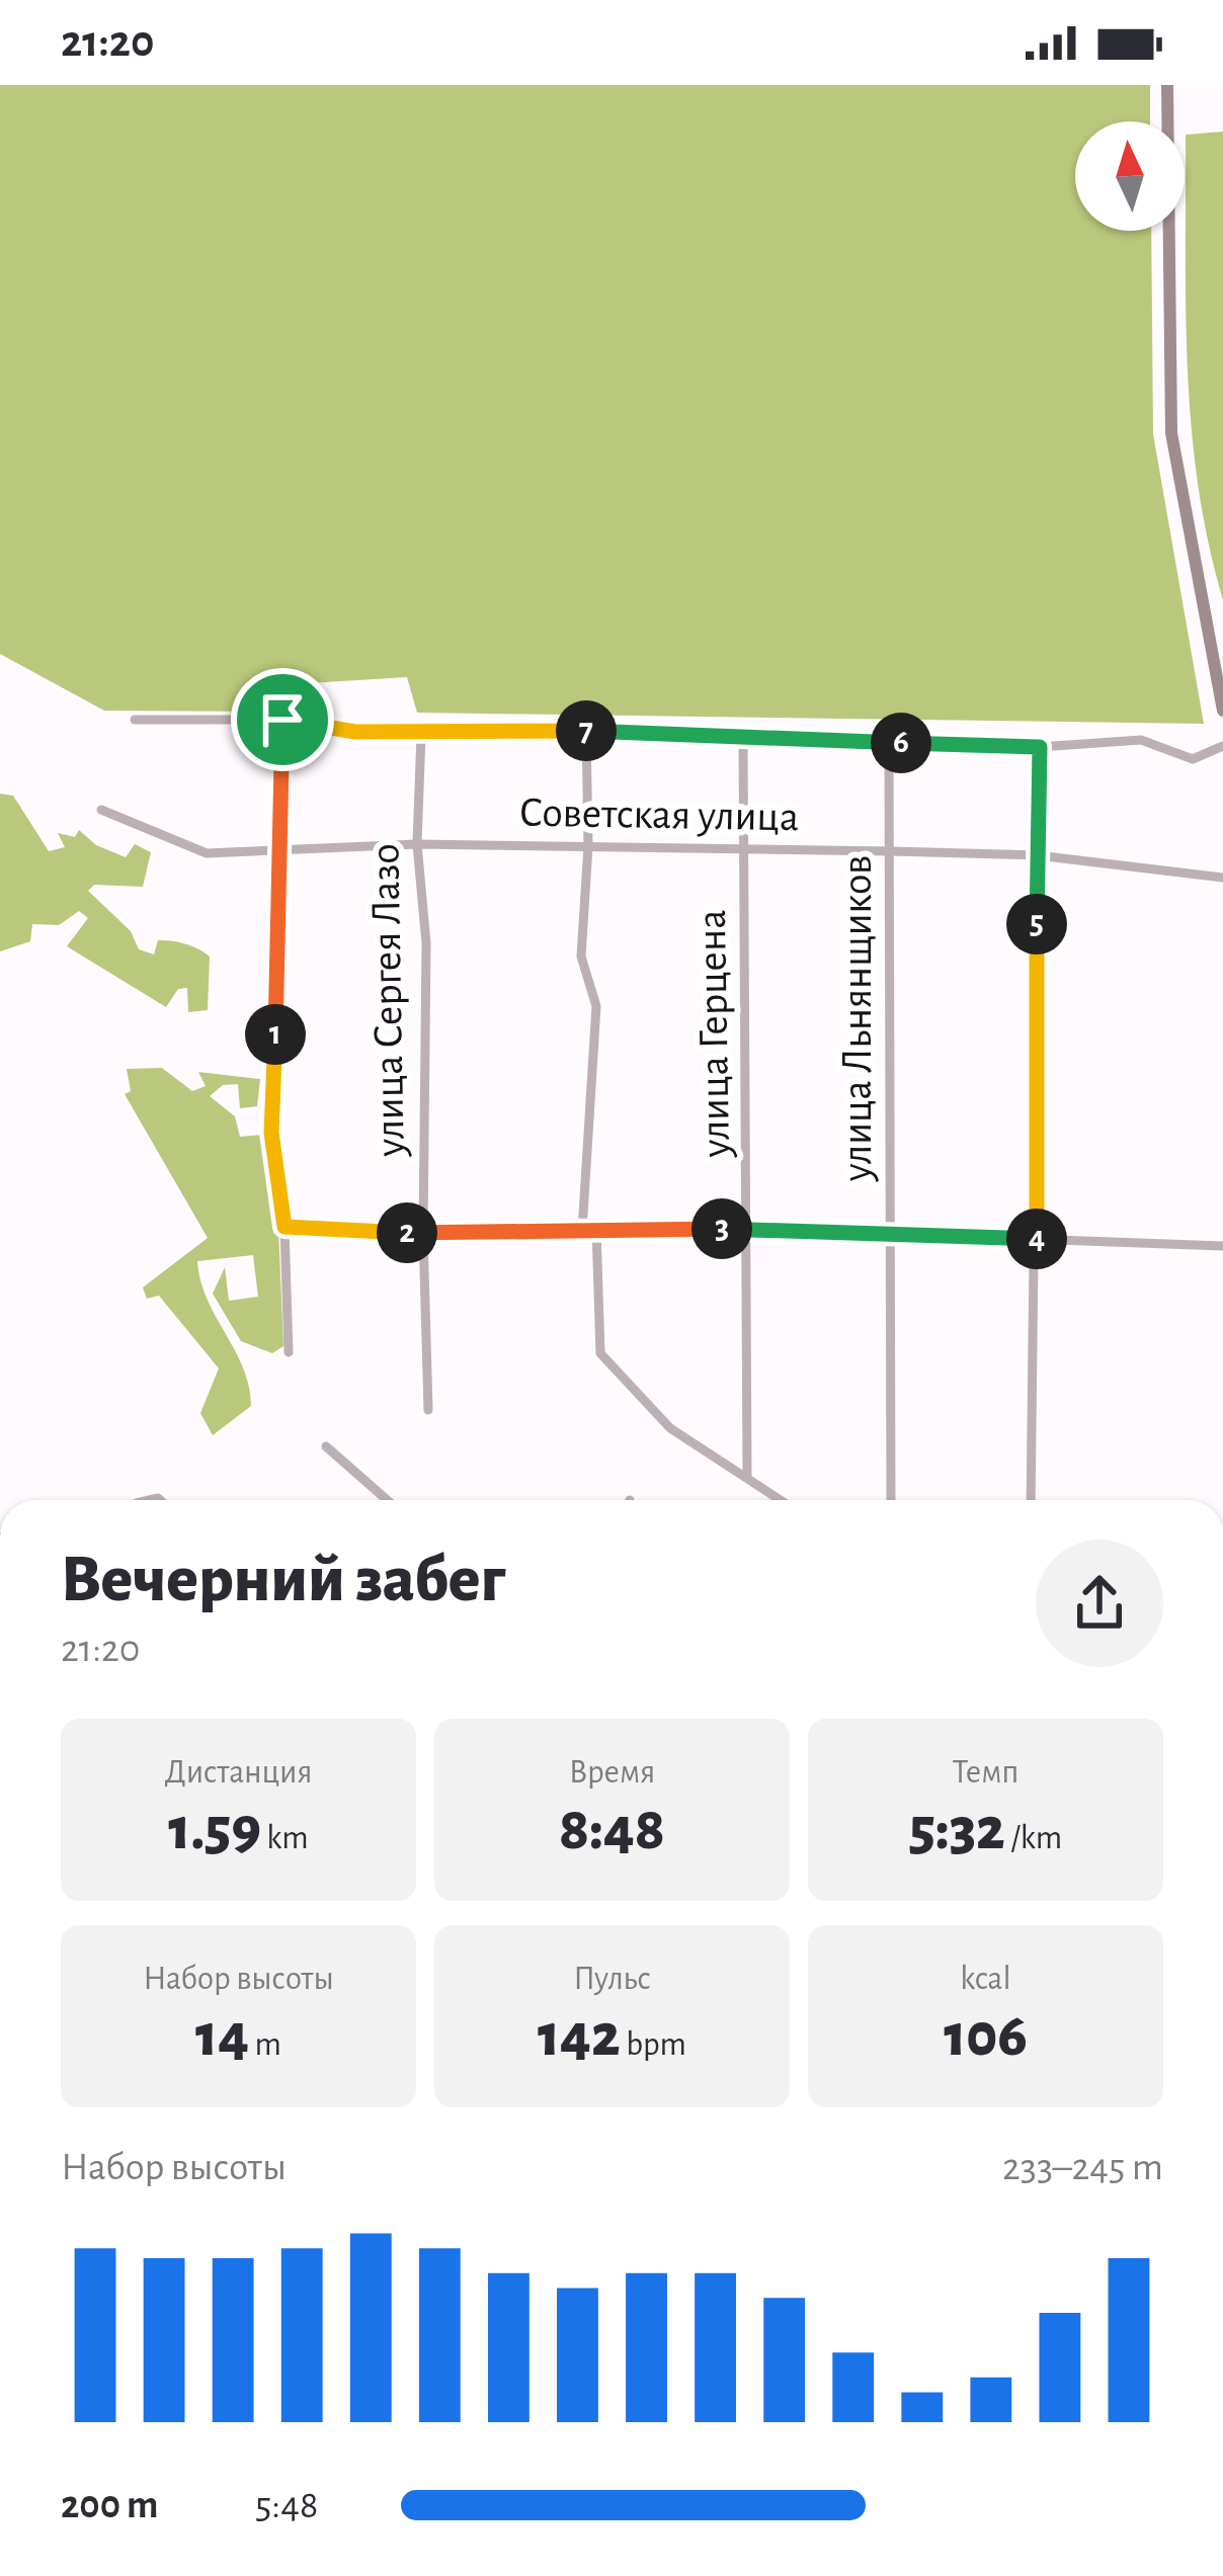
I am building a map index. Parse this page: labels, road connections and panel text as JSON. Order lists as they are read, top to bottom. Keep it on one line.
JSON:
{"streets":{"street":["Советская улица","улица Сергея Лазо","улица Льнянщиков","улица Герцена"]},"crossings":[["Советская улица","улица Сергея Лазо"],["Советская улица","улица Льнянщиков"],["Советская улица","улица Герцена"]],"north":"top","page":{"status":"21:20","pins":["7","6","5","1","3","2","4"],"heading":["Вечерний забег","21:20"],"stats":[["Дистанция","1.59 km"],["Время","8:48"],["Темп","5:32 /km"],["Набор высоты","14 m"],["Пульс","142 bpm"],["kcal","106"]],"chart":["Набор высоты","233–245 m"],"list":[{"name":"200 m","note":"5:48"}]}}
